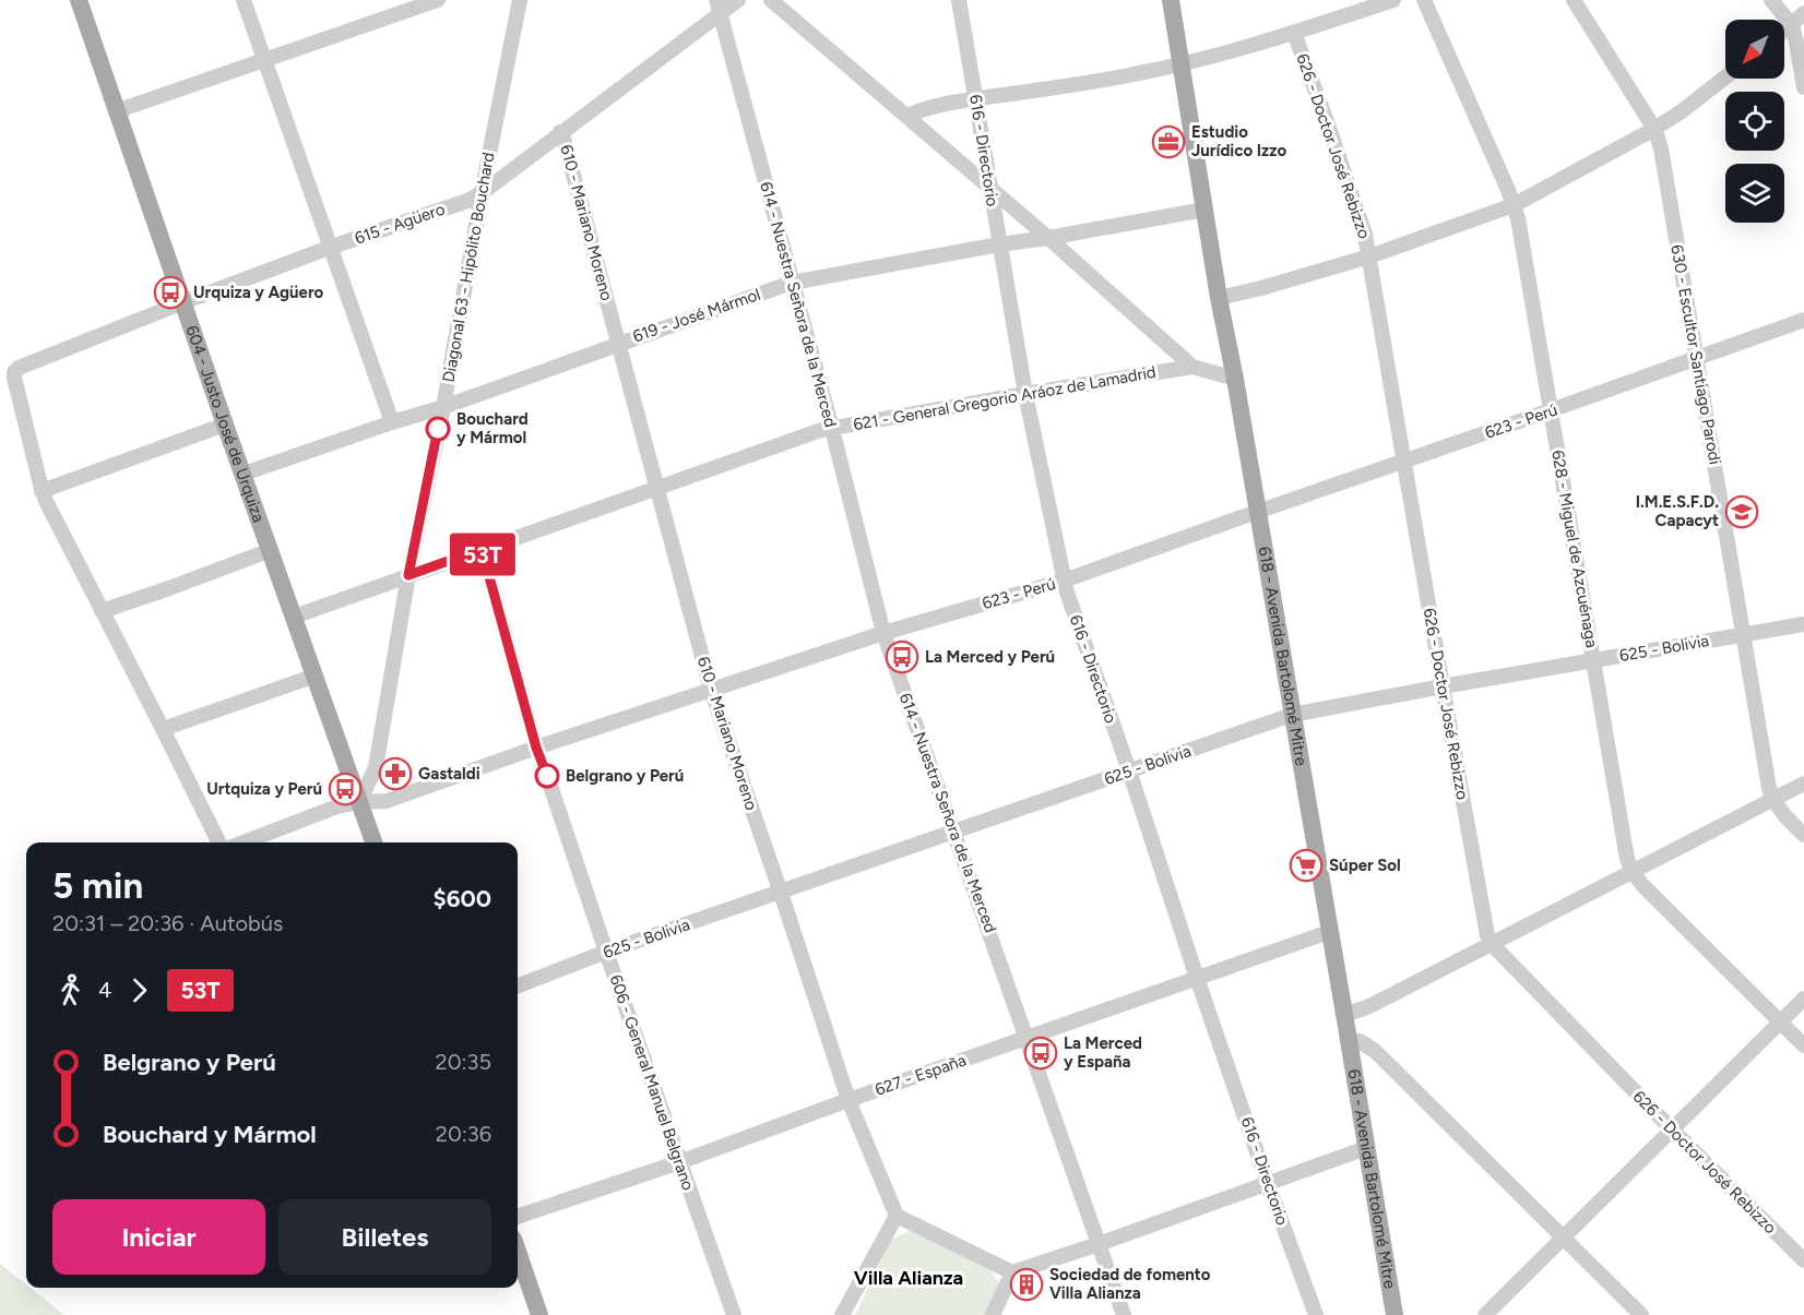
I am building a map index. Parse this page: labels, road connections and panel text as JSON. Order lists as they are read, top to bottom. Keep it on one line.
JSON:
{"streets":{"main road":["604 - Justo José de Urquiza","618 - Avenida Bartolomé Mitre"],"street":["626 - Doctor José Rebizzo","616 - Directorio","610 - Mariano Moreno","615 - Agüero","Diagonal 63 - Hipólito Bouchard","614 - Nuestra Señora de la Merced","619 - José Mármol","630 - Escultor Santiago Parodi","621 - General Gregorio Aráoz de Lamadrid","623 - Perú","628 - Miguel de Azcuénaga","625 - Bolivia","627 - España","606 - General Manuel Belgrano"]},"crossings":[["626 - Doctor José Rebizzo","623 - Perú"],["626 - Doctor José Rebizzo","625 - Bolivia"],["616 - Directorio","619 - José Mármol"],["616 - Directorio","621 - General Gregorio Aráoz de Lamadrid"],["616 - Directorio","623 - Perú"],["616 - Directorio","625 - Bolivia"],["616 - Directorio","627 - España"],["610 - Mariano Moreno","615 - Agüero"],["610 - Mariano Moreno","619 - José Mármol"],["610 - Mariano Moreno","621 - General Gregorio Aráoz de Lamadrid"],["610 - Mariano Moreno","623 - Perú"],["610 - Mariano Moreno","625 - Bolivia"],["610 - Mariano Moreno","627 - España"],["615 - Agüero","Diagonal 63 - Hipólito Bouchard"],["615 - Agüero","614 - Nuestra Señora de la Merced"],["615 - Agüero","604 - Justo José de Urquiza"],["Diagonal 63 - Hipólito Bouchard","619 - José Mármol"],["Diagonal 63 - Hipólito Bouchard","621 - General Gregorio Aráoz de Lamadrid"],["Diagonal 63 - Hipólito Bouchard","623 - Perú"],["Diagonal 63 - Hipólito Bouchard","604 - Justo José de Urquiza"],["614 - Nuestra Señora de la Merced","619 - José Mármol"],["614 - Nuestra Señora de la Merced","621 - General Gregorio Aráoz de Lamadrid"],["614 - Nuestra Señora de la Merced","623 - Perú"],["614 - Nuestra Señora de la Merced","625 - Bolivia"],["614 - Nuestra Señora de la Merced","627 - España"],["619 - José Mármol","604 - Justo José de Urquiza"],["619 - José Mármol","618 - Avenida Bartolomé Mitre"],["630 - Escultor Santiago Parodi","623 - Perú"],["630 - Escultor Santiago Parodi","625 - Bolivia"],["621 - General Gregorio Aráoz de Lamadrid","604 - Justo José de Urquiza"],["621 - General Gregorio Aráoz de Lamadrid","618 - Avenida Bartolomé Mitre"],["621 - General Gregorio Aráoz de Lamadrid","606 - General Manuel Belgrano"],["623 - Perú","604 - Justo José de Urquiza"],["623 - Perú","628 - Miguel de Azcuénaga"],["623 - Perú","618 - Avenida Bartolomé Mitre"],["623 - Perú","606 - General Manuel Belgrano"],["628 - Miguel de Azcuénaga","625 - Bolivia"],["625 - Bolivia","618 - Avenida Bartolomé Mitre"],["625 - Bolivia","606 - General Manuel Belgrano"],["618 - Avenida Bartolomé Mitre","627 - España"],["627 - España","606 - General Manuel Belgrano"]],"districts":["Villa Alianza"],"places":{"office":["Estudio Jurídico Izzo"],"bus stop":["Urquiza y Agüero","La Merced y Perú","Urtquiza y Perú","La Merced y España"],"other":["Bouchard y Mármol","Belgrano y Perú"],"school or university":["I.M.E.S.F.D. Capacyt"],"pharmacy":["Gastaldi"],"supermarket":["Súper Sol"],"building":["Sociedad de fomento Villa Alianza"]},"lines":["bus line 53T"],"north":"bottom left","page":{"on_map":"53T","heading":["5 min","20:31 – 20:36 · Autobús","$600"],"legs":["4","53T"],"list":[{"name":"Belgrano y Perú","value":"20:35"},{"name":"Bouchard y Mármol","value":"20:36"}],"buttons":["Iniciar","Billetes"]}}
